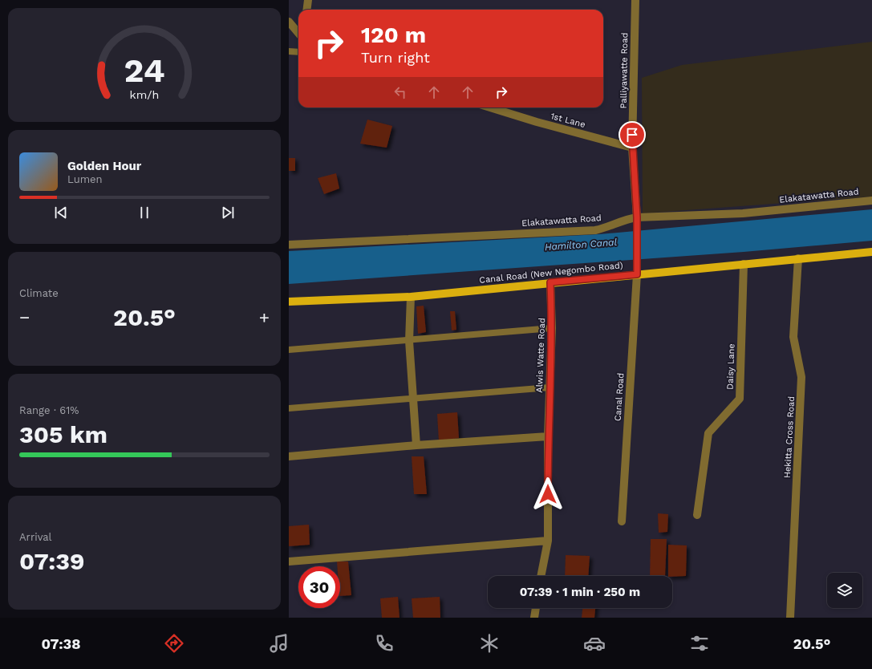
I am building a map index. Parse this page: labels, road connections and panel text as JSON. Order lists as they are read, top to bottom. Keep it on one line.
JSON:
{"streets":{"main road":["Canal Road (New Negombo Road)"],"street":["Palliyawatte Road","1st Lane","Elakatawatta Road","Alwis Watte Road","Daisy Lane","Canal Road","Hekitta Cross Road"]},"crossings":[["Palliyawatte Road","1st Lane"],["Palliyawatte Road","Elakatawatta Road"],["Palliyawatte Road","Canal Road"],["Elakatawatta Road","Canal Road"],["Canal Road (New Negombo Road)","Alwis Watte Road"],["Canal Road (New Negombo Road)","Daisy Lane"],["Canal Road (New Negombo Road)","Canal Road"],["Canal Road (New Negombo Road)","Hekitta Cross Road"]],"water":["Hamilton Canal"],"page":{"turn":["120 m","Turn right"],"song":["Golden Hour","Lumen"],"tile":["Climate",["Range · 61%","305 km"],["Arrival","07:39"]],"heat":["−","20.5°","+"],"limit":"30","trip":"07:39 · 1 min · 250 m","tabs":["07:38","20.5°"],"gauge":["24","km/h"]}}
